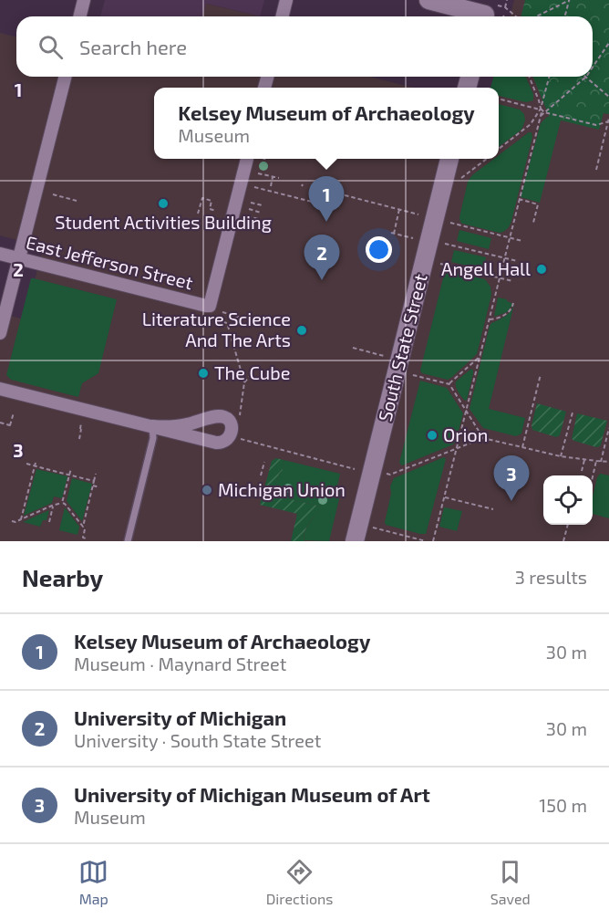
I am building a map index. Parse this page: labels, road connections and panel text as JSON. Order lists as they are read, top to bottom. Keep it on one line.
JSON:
{"streets":{"main road":["South State Street"],"street":["East Jefferson Street"]},"places":["Student Activities Building","Angell Hall","Literature Science And The Arts","The Cube","Orion","Michigan Union"],"page":{"search":"Search here","popup":["Kelsey Museum of Archaeology","Museum"],"pins":["1","2","3"],"heading":["Nearby","3 results"],"list":[{"mark":"1","name":"Kelsey Museum of Archaeology","note":"Museum · Maynard Street","value":"30 m"},{"mark":"2","name":"University of Michigan","note":"University · South State Street","value":"30 m"},{"mark":"3","name":"University of Michigan Museum of Art","note":"Museum","value":"150 m"}],"nav":["Map","Directions","Saved"]},"grid":{"rows":["1","2","3"]}}
